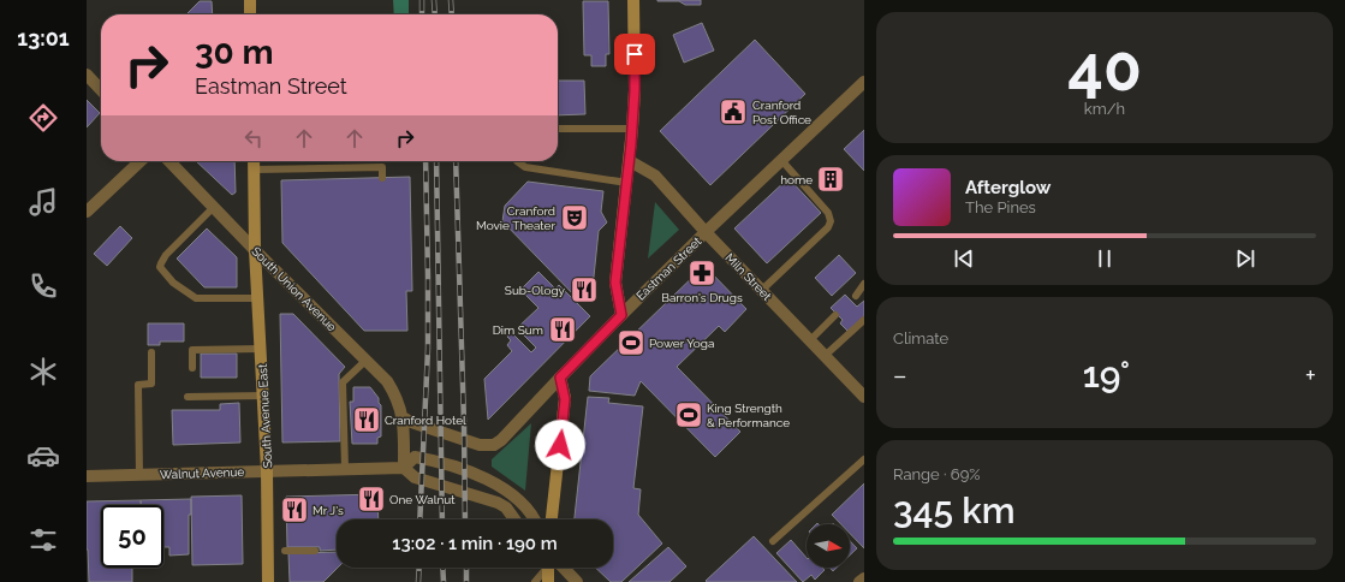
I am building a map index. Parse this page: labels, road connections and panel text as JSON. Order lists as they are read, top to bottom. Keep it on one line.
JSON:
{"streets":{"main road":["Eastman Street","South Avenue East"],"street":["Miln Street","South Union Avenue","Walnut Avenue"]},"crossings":[["Eastman Street","Miln Street"],["Eastman Street","South Union Avenue"],["South Union Avenue","South Avenue East"],["South Union Avenue","Walnut Avenue"],["South Avenue East","Walnut Avenue"]],"places":{"public building":["Cranford Post Office"],"building":["home"],"theatre":["Cranford Movie Theater"],"pharmacy":["Barron's Drugs"],"restaurant":["Sub-Ology","Dim Sum","Cranford Hotel","One Walnut","Mr J's"],"sports":["Power Yoga","King Strength & Performance"]},"north":"right","page":{"tabs":"13:01","tile":[["40","km/h"],"Climate",["Range · 69%","345 km"]],"turn":["30 m","Eastman Street"],"song":["Afterglow","The Pines"],"heat":["−","19°","+"],"limit":"50","trip":"13:02 · 1 min · 190 m"}}
